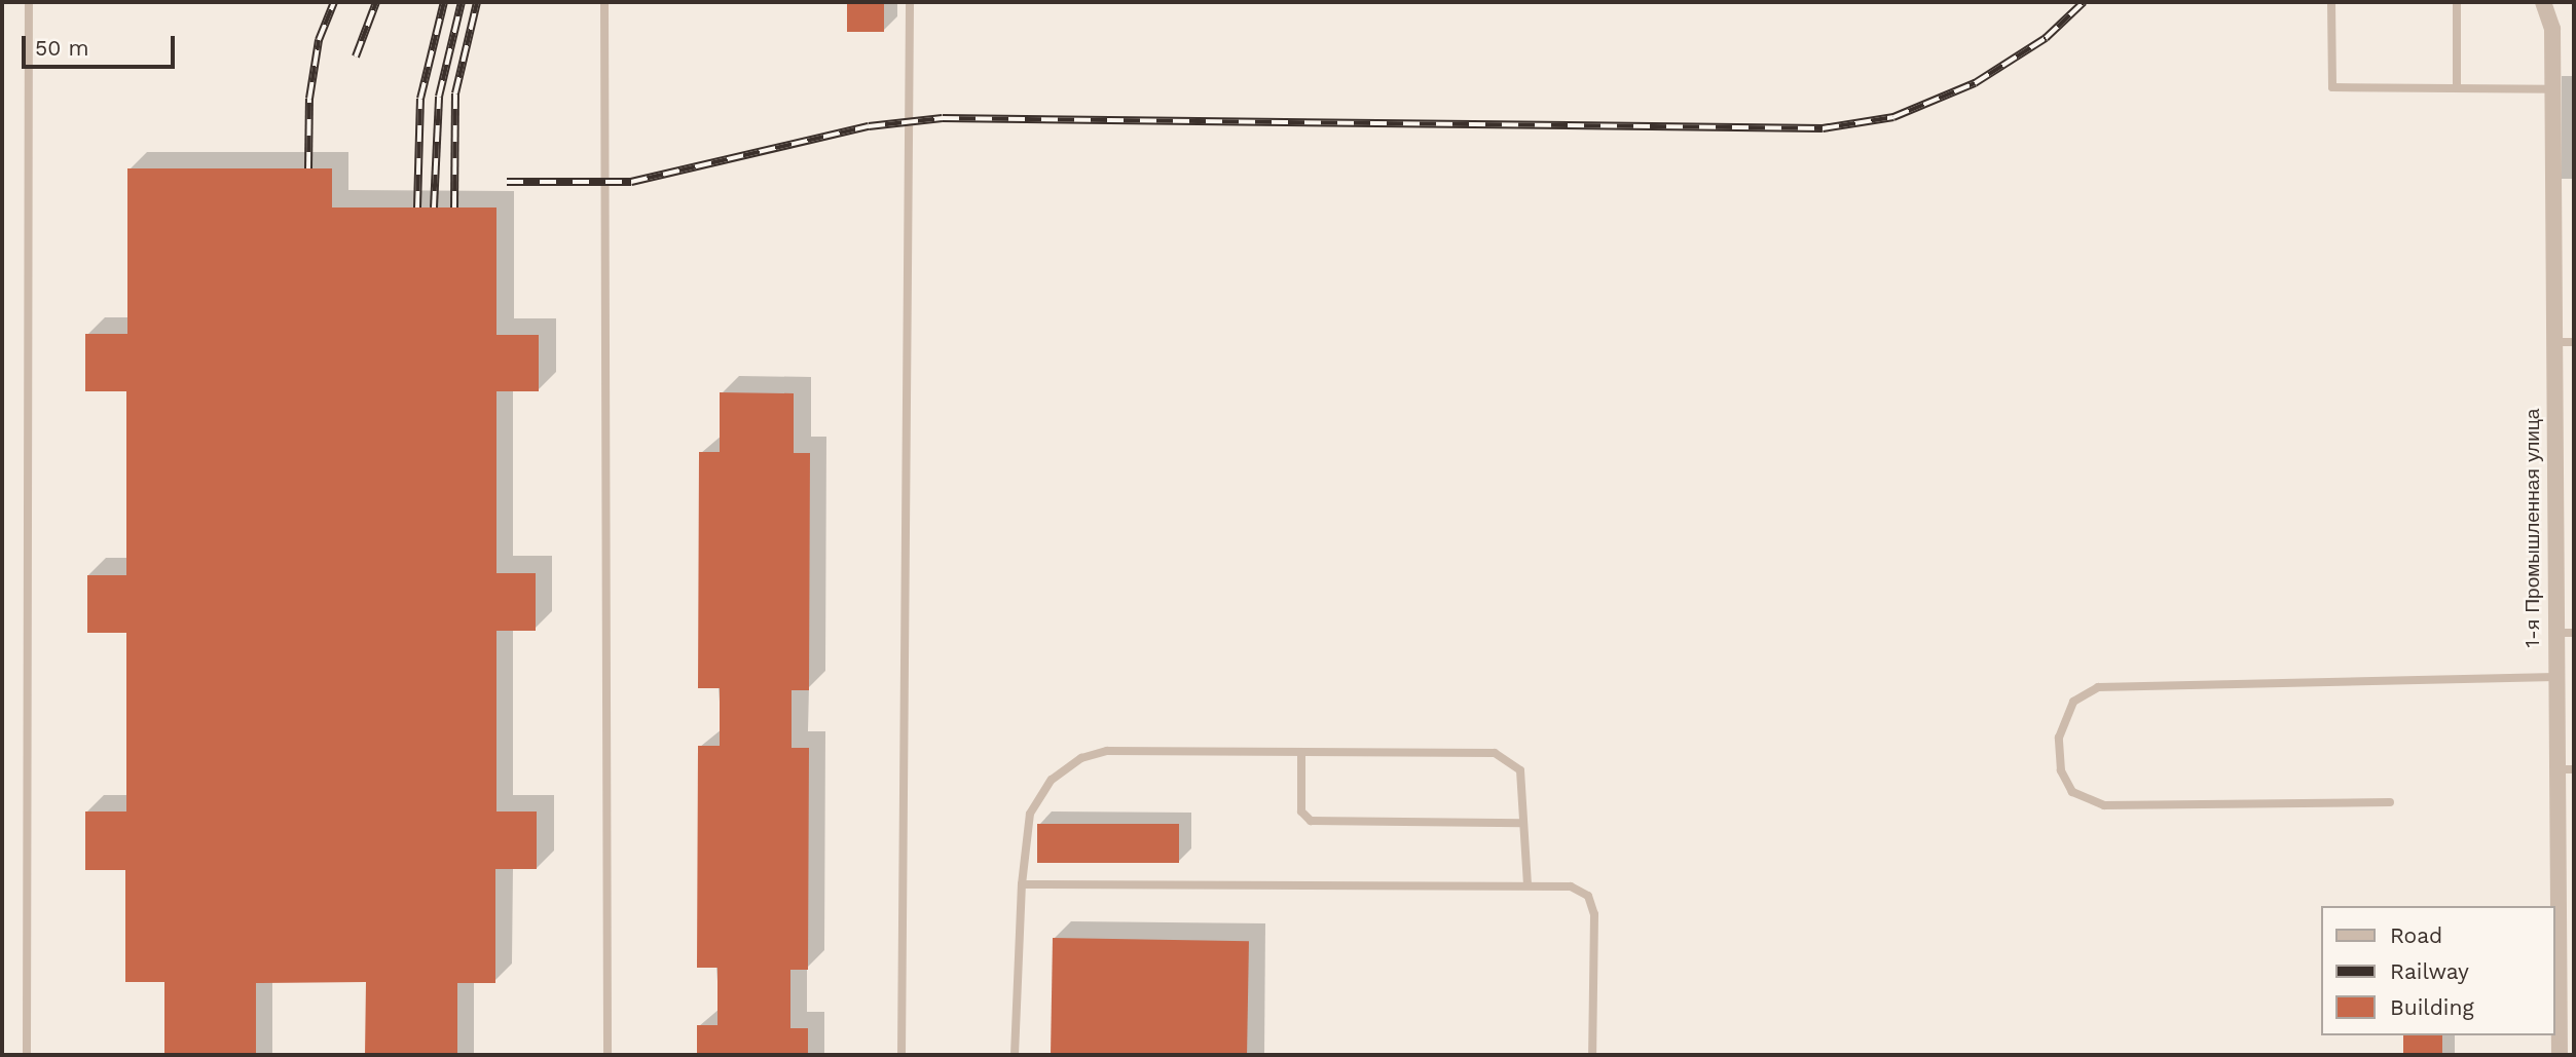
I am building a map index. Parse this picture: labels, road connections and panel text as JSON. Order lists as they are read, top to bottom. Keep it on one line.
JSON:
{"streets":{"street":["1-я Промышленная улица"]},"legend":["Road","Railway","Building"],"scale_bar":"50 m"}
